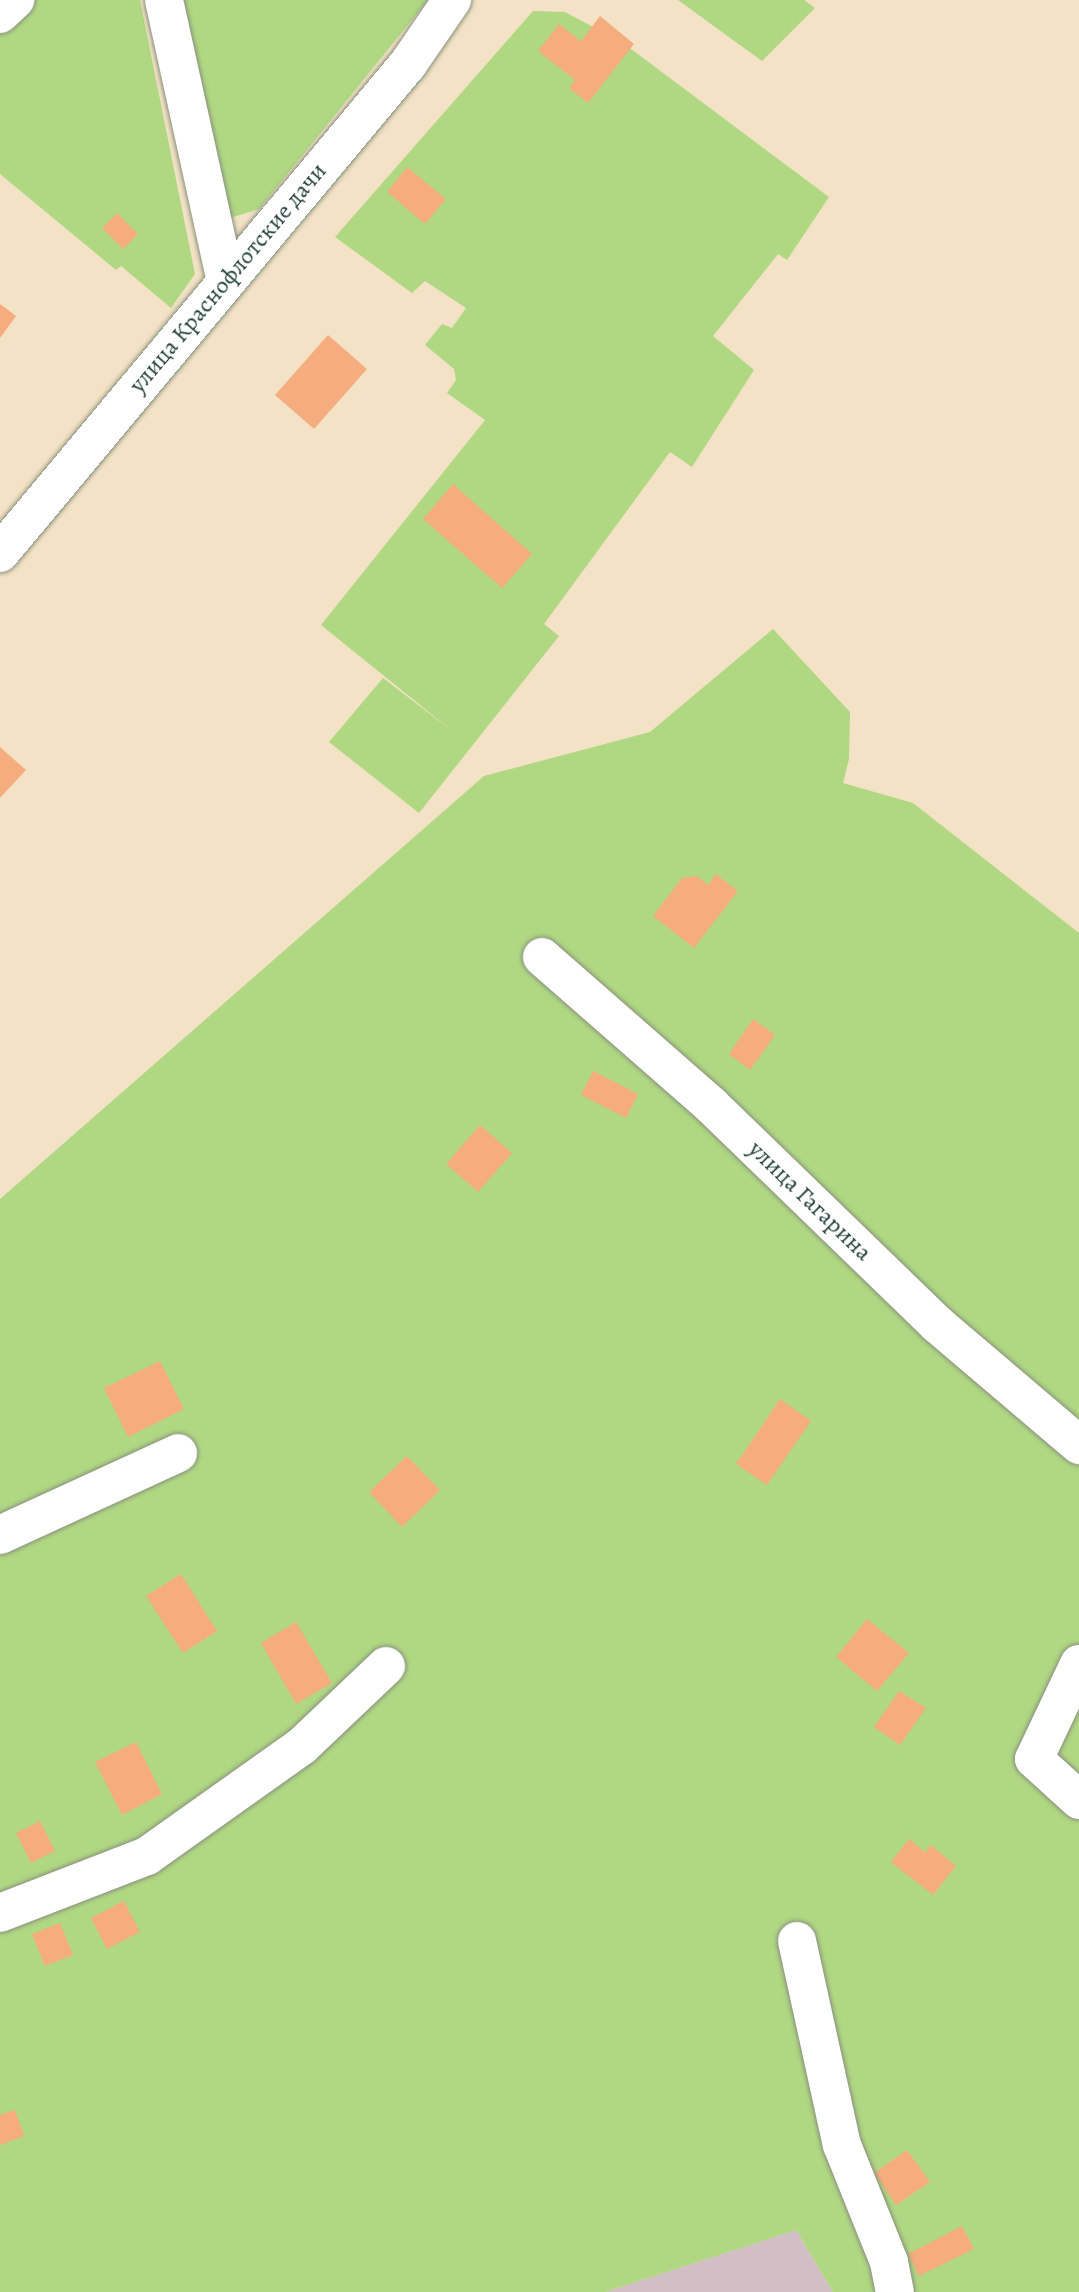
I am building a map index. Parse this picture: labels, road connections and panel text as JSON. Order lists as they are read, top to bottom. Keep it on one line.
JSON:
{"streets":{"street":["улица Краснофлотские дачи","улица Гагарина"]}}
